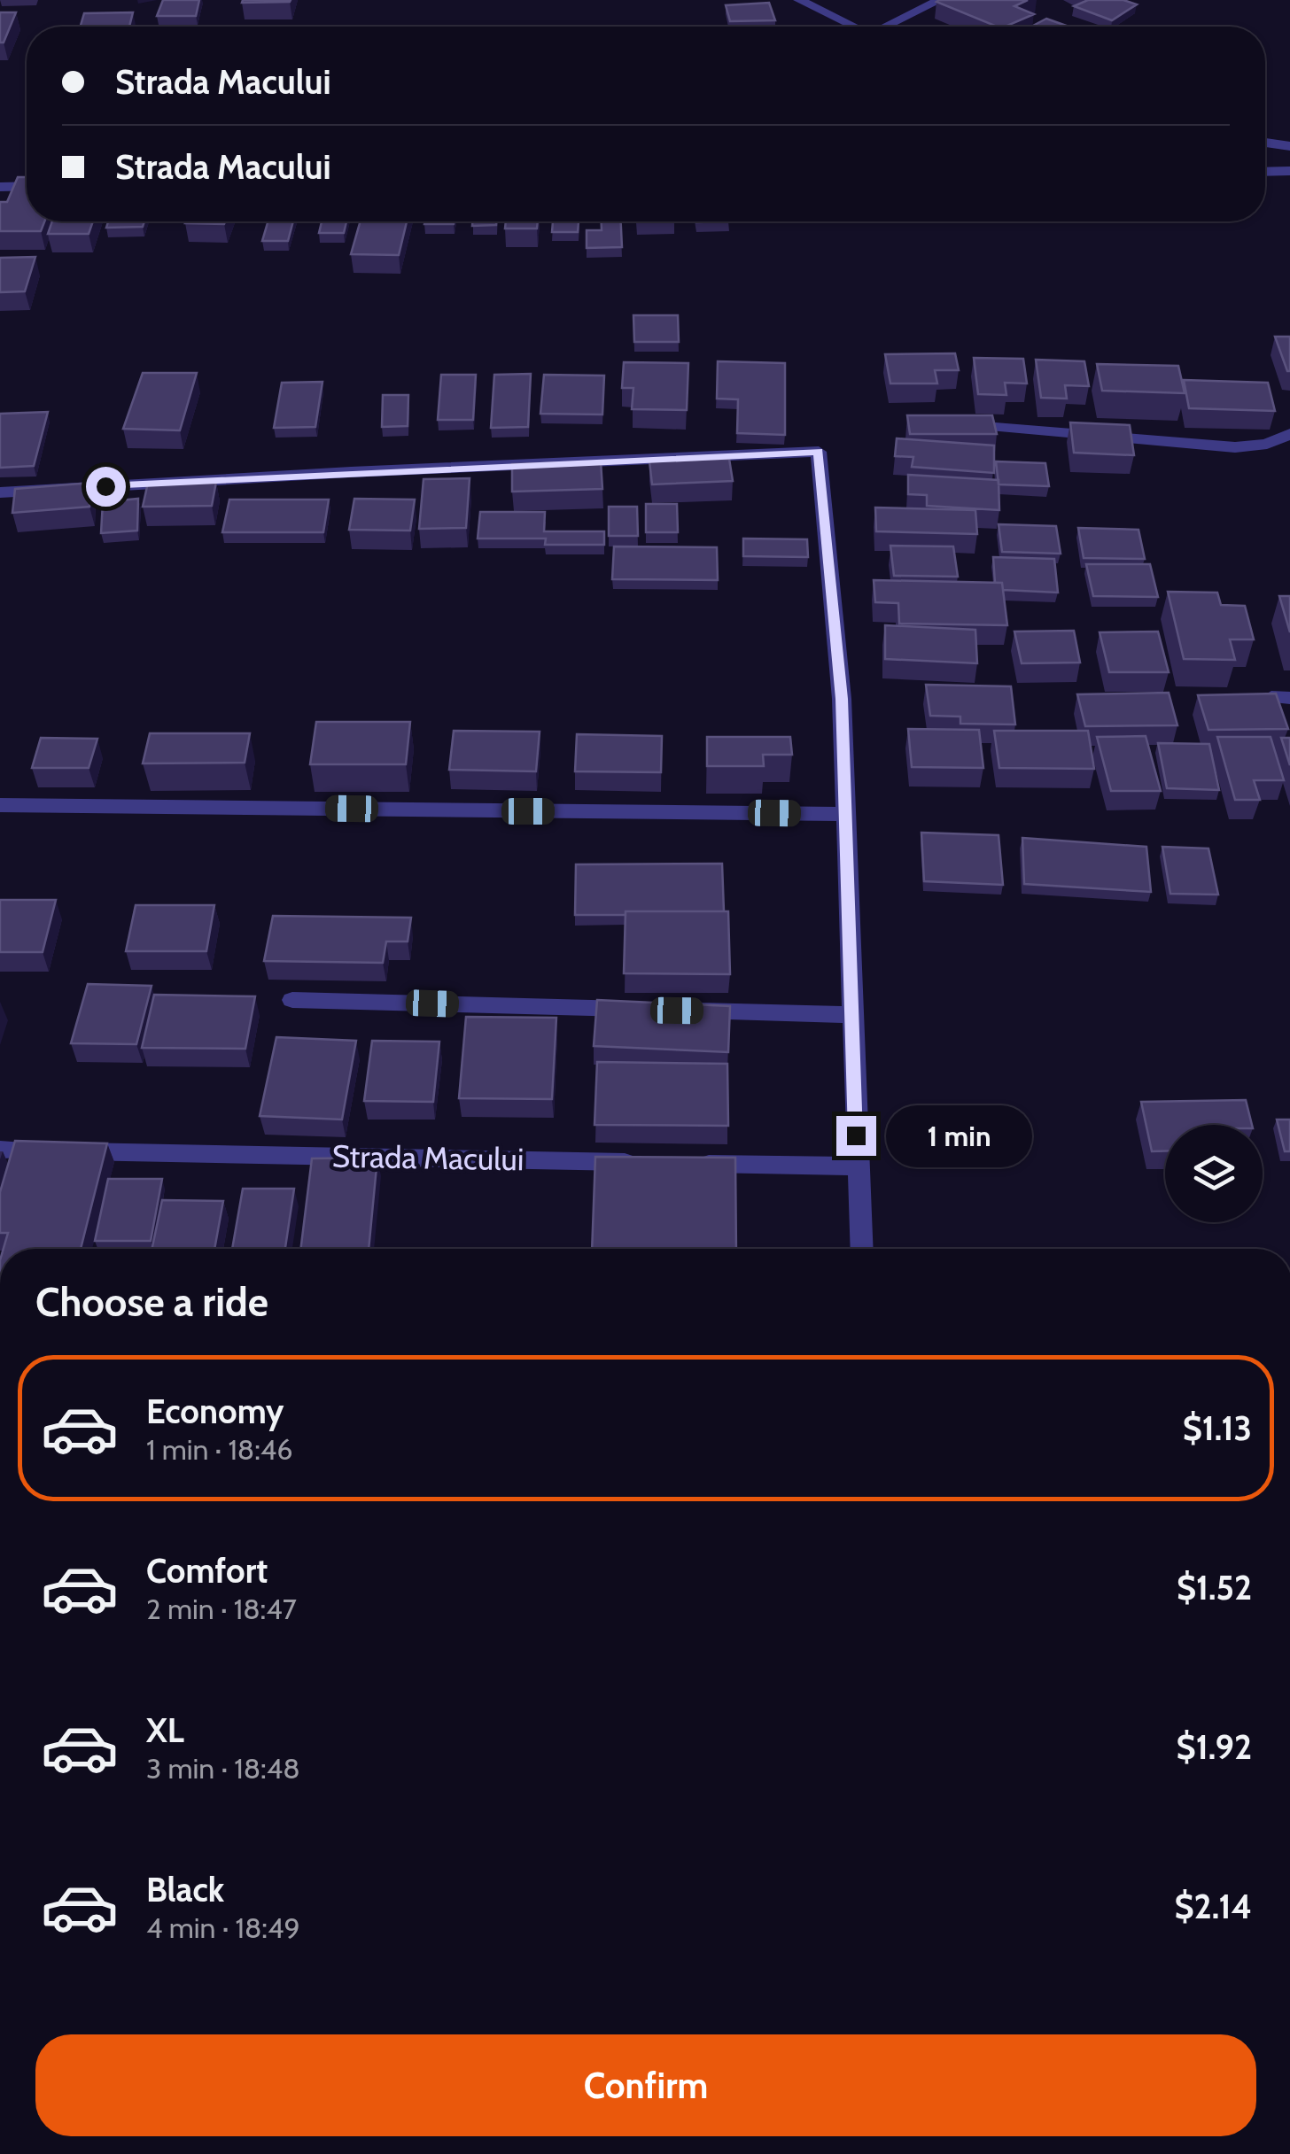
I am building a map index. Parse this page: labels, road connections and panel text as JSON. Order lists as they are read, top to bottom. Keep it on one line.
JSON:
{"streets":{"street":["Strada Macului"]},"page":{"banner":["Strada Macului","Strada Macului"],"bubble":"1 min","heading":"Choose a ride","list":[{"name":"Economy","note":"1 min · 18:46","value":"$1.13"},{"name":"Comfort","note":"2 min · 18:47","value":"$1.52"},{"name":"XL","note":"3 min · 18:48","value":"$1.92"},{"name":"Black","note":"4 min · 18:49","value":"$2.14"}],"buttons":"Confirm"}}
